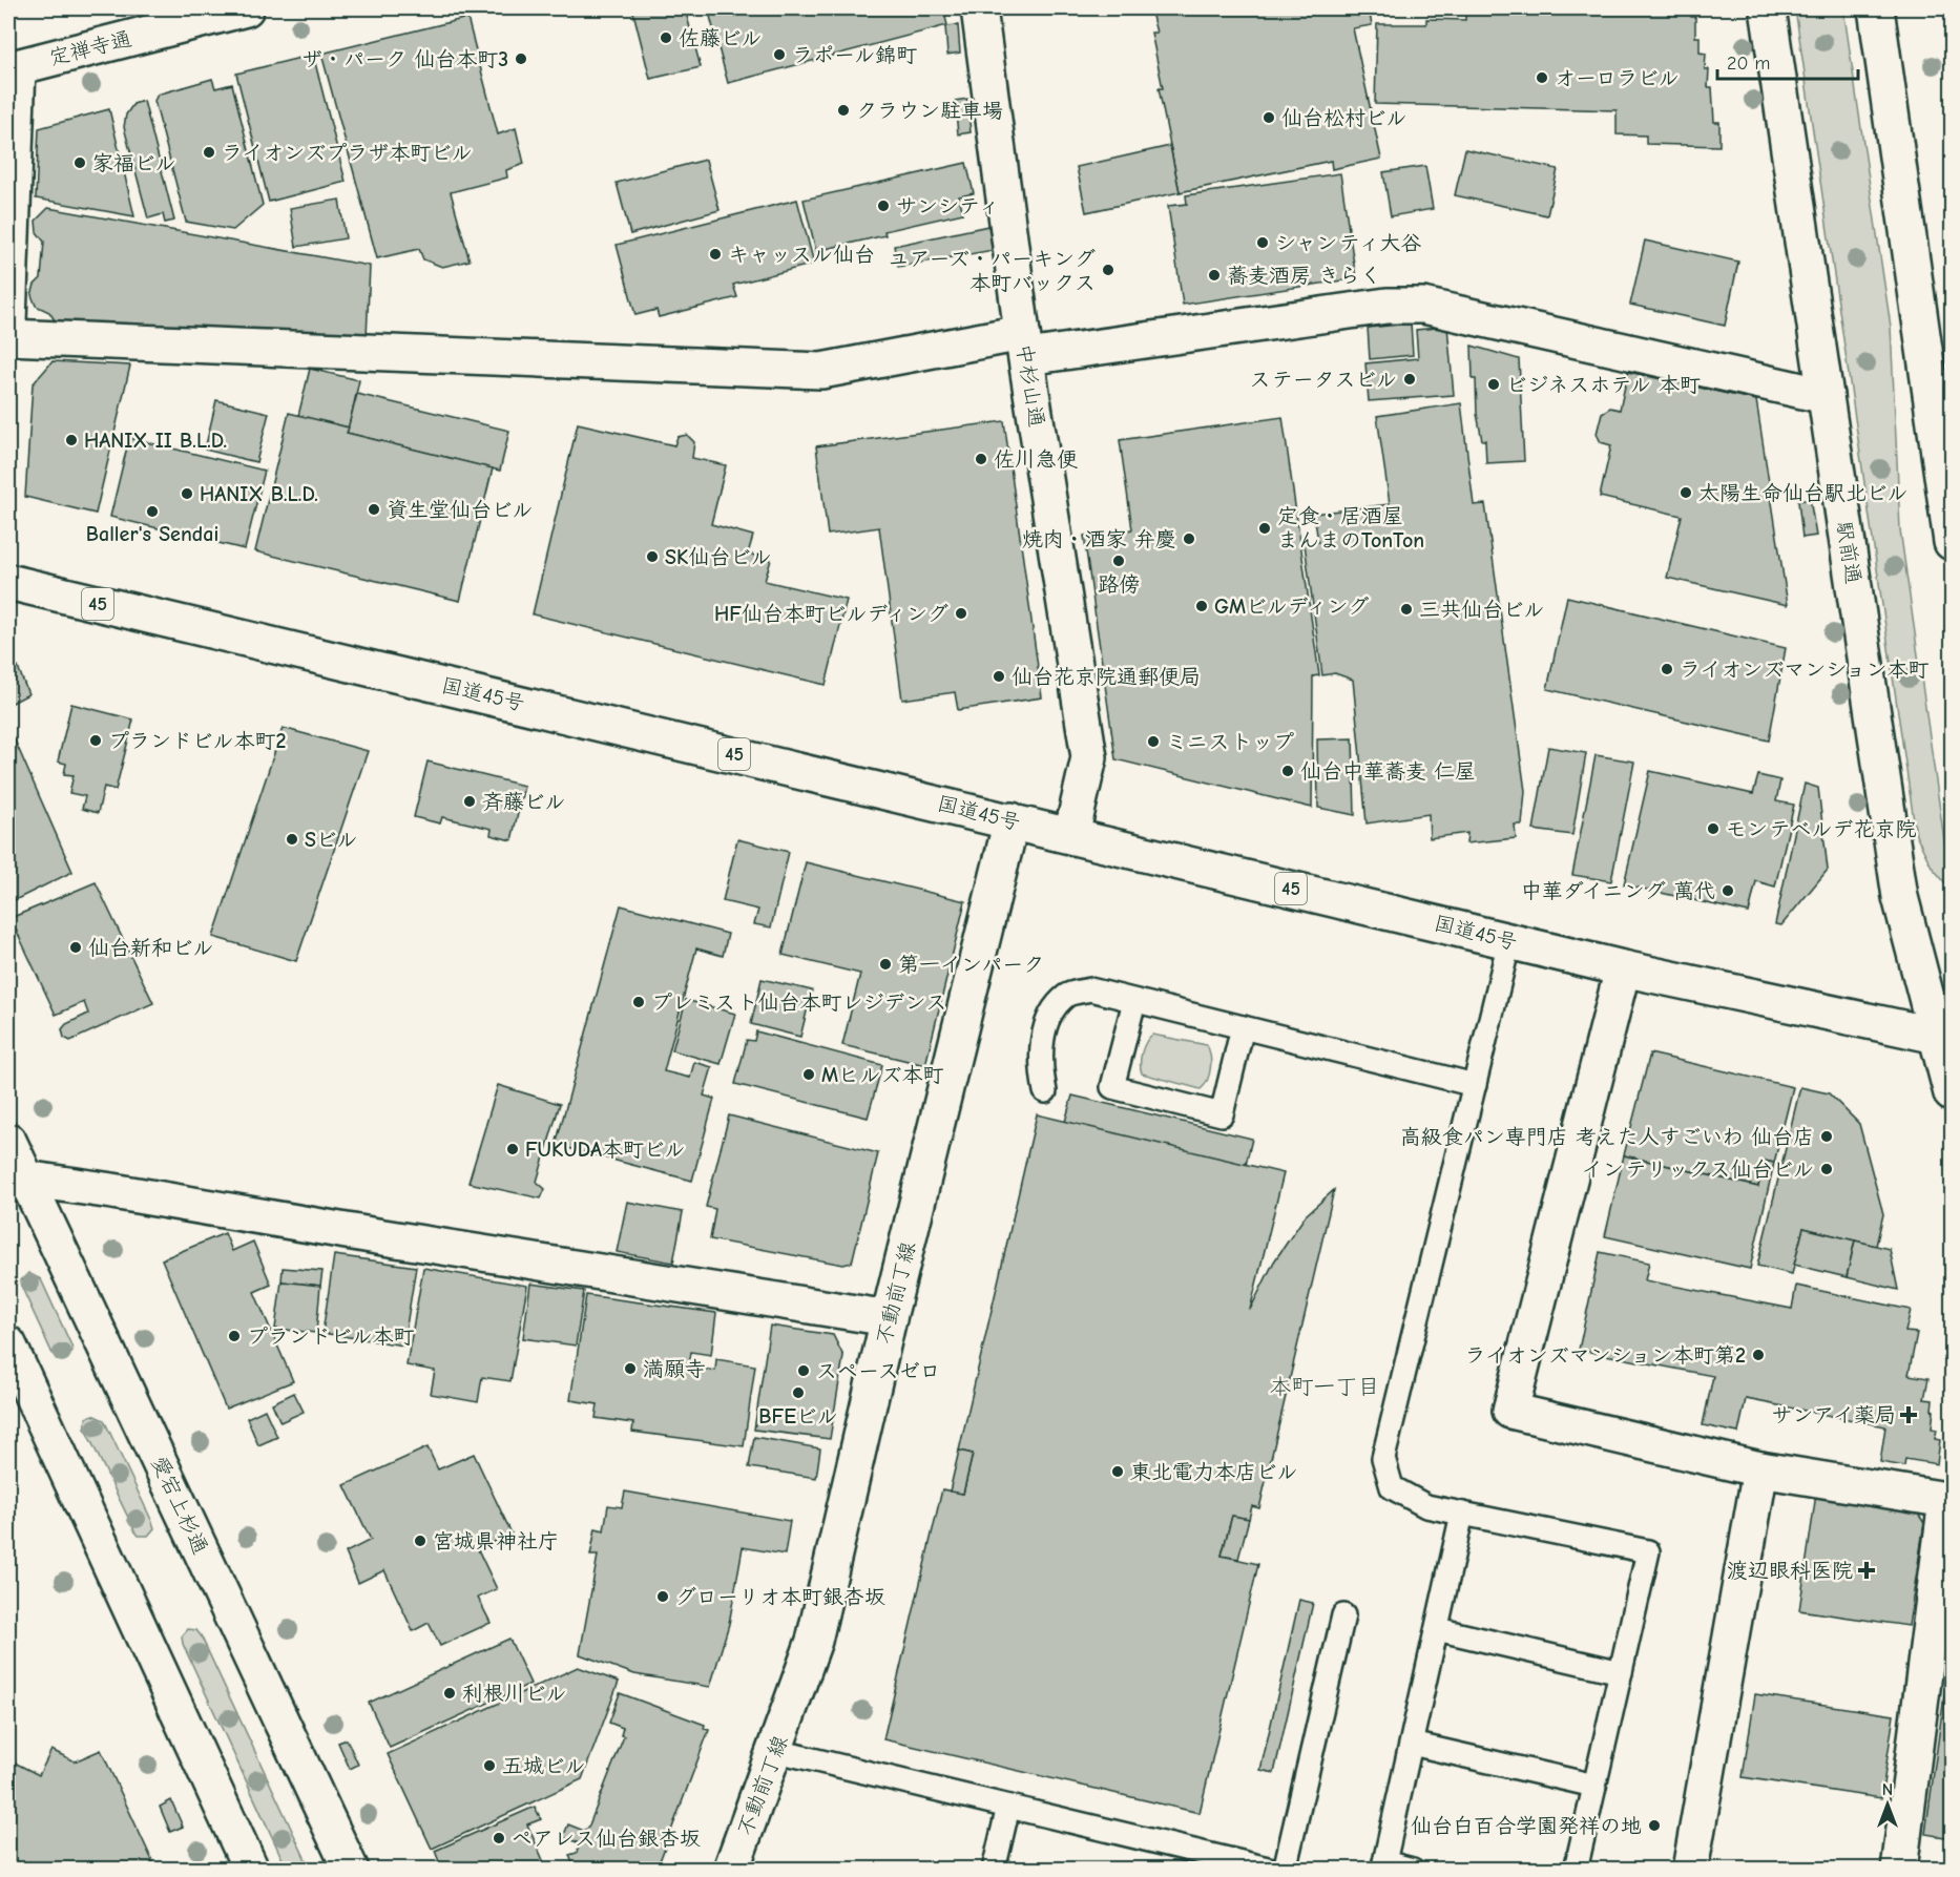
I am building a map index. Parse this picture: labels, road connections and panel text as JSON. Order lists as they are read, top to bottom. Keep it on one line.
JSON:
{"streets":{"main road":["定禅寺通","中杉山通","駅前通","45","国道45号","不動前丁線","愛宕上杉通"]},"crossings":[["中杉山通","国道45号"],["駅前通","国道45号"],["国道45号","不動前丁線"]],"districts":["本町一丁目"],"places":{"other":["佐藤ビル","ラポール錦町","ザ・パーク 仙台本町3","オーロラビル","クラウン駐車場","仙台松村ビル","ライオンズプラザ本町ビル","家福ビル","サンシティ","シャンティ大谷","キャッスル仙台","ユアーズ・パーキング 本町バックス","蕎麦酒房 きらく","ステータスビル","ビジネスホテル 本町","HANIX II B.L.D.","佐川急便","太陽生命仙台駅北ビル","HANIX B.L.D.","資生堂仙台ビル","Baller's Sendai","定食・居酒屋 まんまのTonTon","焼肉・酒家 弁慶","SK仙台ビル","路傍","GMビルディング","三共仙台ビル","HF仙台本町ビルディング","ライオンズマンション本町","仙台花京院通郵便局","プランドビル本町2","ミニストップ","仙台中華蕎麦 仁屋","斉藤ビル","モンテベルデ花京院","Sビル","中華ダイニング 萬代","仙台新和ビル","第一インパーク","プレミスト仙台本町レジデンス","Mヒルズ本町","高級食パン専門店 考えた人すごいわ 仙台店","FUKUDA本町ビル","インテリックス仙台ビル","プランドビル本町","ライオンズマンション本町第2","満願寺","スペースゼロ","BFEビル","東北電力本店ビル","宮城県神社庁","グローリオ本町銀杏坂","利根川ビル","五城ビル","仙台白百合学園発祥の地","ペアレス仙台銀杏坂"],"health":["サンアイ薬局","渡辺眼科医院"]},"scale_bar":"20 m","north":"top"}
